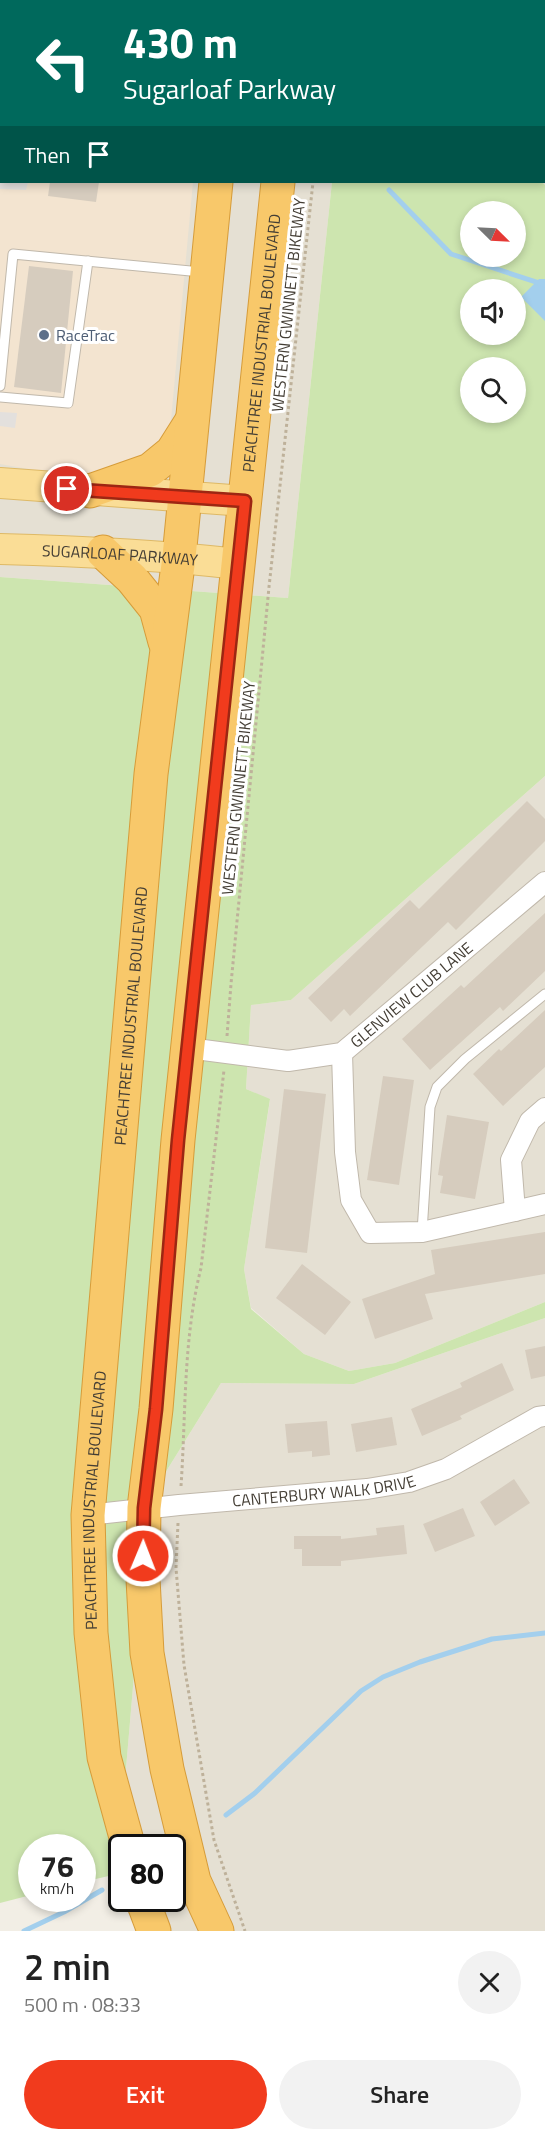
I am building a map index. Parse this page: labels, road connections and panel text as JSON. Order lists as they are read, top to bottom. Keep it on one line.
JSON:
{"streets":{"highway":["PEACHTREE INDUSTRIAL BOULEVARD"],"main road":["SUGARLOAF PARKWAY"],"street":["GLENVIEW CLUB LANE","CANTERBURY WALK DRIVE"],"path":["WESTERN GWINNETT BIKEWAY"]},"crossings":[["WESTERN GWINNETT BIKEWAY","GLENVIEW CLUB LANE"],["WESTERN GWINNETT BIKEWAY","CANTERBURY WALK DRIVE"],["PEACHTREE INDUSTRIAL BOULEVARD","SUGARLOAF PARKWAY"],["PEACHTREE INDUSTRIAL BOULEVARD","GLENVIEW CLUB LANE"],["PEACHTREE INDUSTRIAL BOULEVARD","CANTERBURY WALK DRIVE"]],"places":["RaceTrac"],"north":"bottom right","page":{"turn":["430 m","Sugarloaf Parkway"],"then":"Then","speed":"76 km/h","limit":"80","heading":["2 min","500 m · 08:33"],"buttons":["Exit","Share"]}}
